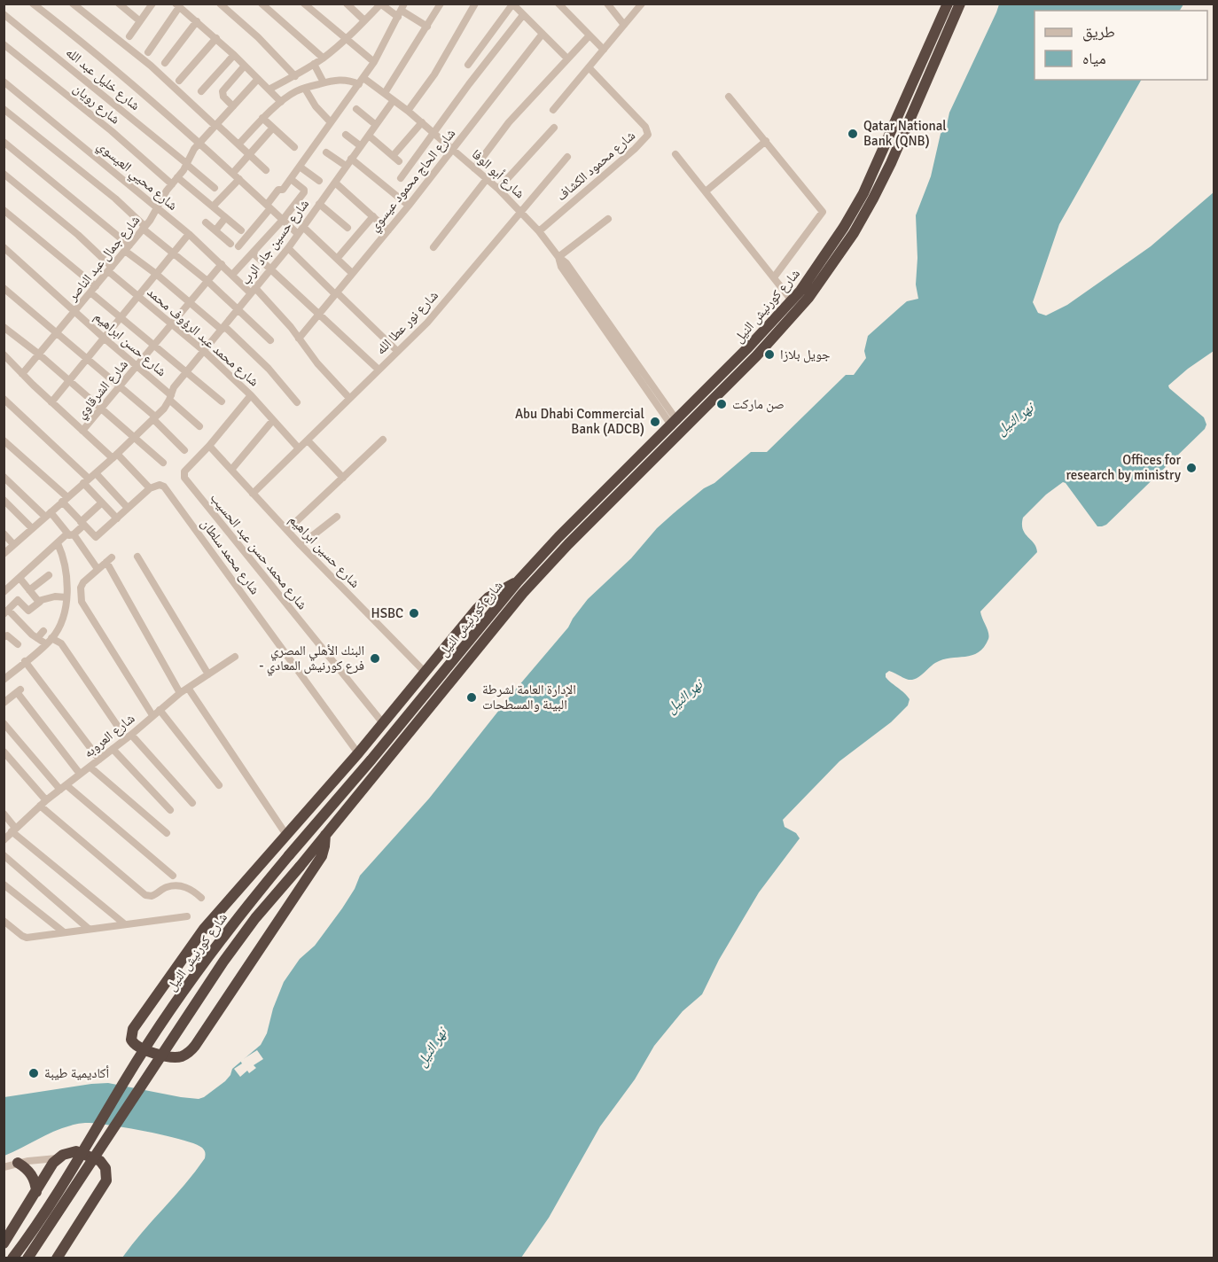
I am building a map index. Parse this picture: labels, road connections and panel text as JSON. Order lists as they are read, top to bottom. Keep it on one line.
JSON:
{"streets":{"highway":["شارع كورنيش النيل"],"street":["شارع خليل عبد الله","شارع رويان","شارع محمود الكشاف","شارع أبو الوفا","شارع محيي العيسوي","شارع الحاج محمود عيسوي","شارع حسين جاد الرب","شارع جمال عبد الناصر","شارع نور عطا الله","شارع محمد عبد الرؤوف محمد","شارع حسن ابراهيم","شارع الشرقاوي","شارع محمد حسن عبد الحسيب","شارع حسين ابراهيم","شارع محمد سلطان","شارع العروبه"]},"crossings":[["شارع خليل عبد الله","شارع جمال عبد الناصر"],["شارع رويان","شارع جمال عبد الناصر"],["شارع محمود الكشاف","شارع أبو الوفا"],["شارع أبو الوفا","شارع الحاج محمود عيسوي"],["شارع أبو الوفا","شارع حسين جاد الرب"],["شارع أبو الوفا","شارع كورنيش النيل"],["شارع أبو الوفا","شارع نور عطا الله"],["شارع محيي العيسوي","شارع الحاج محمود عيسوي"],["شارع محيي العيسوي","شارع حسين جاد الرب"],["شارع محيي العيسوي","شارع جمال عبد الناصر"],["شارع محيي العيسوي","شارع نور عطا الله"],["شارع محيي العيسوي","شارع الشرقاوي"],["شارع حسين جاد الرب","شارع محمد عبد الرؤوف محمد"],["شارع حسين جاد الرب","شارع حسن ابراهيم"],["شارع جمال عبد الناصر","شارع محمد عبد الرؤوف محمد"],["شارع جمال عبد الناصر","شارع حسن ابراهيم"],["شارع نور عطا الله","شارع محمد عبد الرؤوف محمد"],["شارع نور عطا الله","شارع حسين ابراهيم"],["شارع محمد عبد الرؤوف محمد","شارع الشرقاوي"],["شارع محمد عبد الرؤوف محمد","شارع محمد حسن عبد الحسيب"],["شارع حسن ابراهيم","شارع الشرقاوي"],["شارع محمد حسن عبد الحسيب","شارع حسين ابراهيم"]],"water":["نهر النيل"],"places":["Qatar National Bank (QNB)","جويل بلازا","صن ماركت","Abu Dhabi Commercial Bank (ADCB)","Offices for research by ministry","HSBC","البنك الأهلي المصري - فرع كورنيش المعادي","الإدارة العامة لشرطة البيئة والمسطحات","أكاديمية طيبة"],"legend":["طريق","مياه"]}
